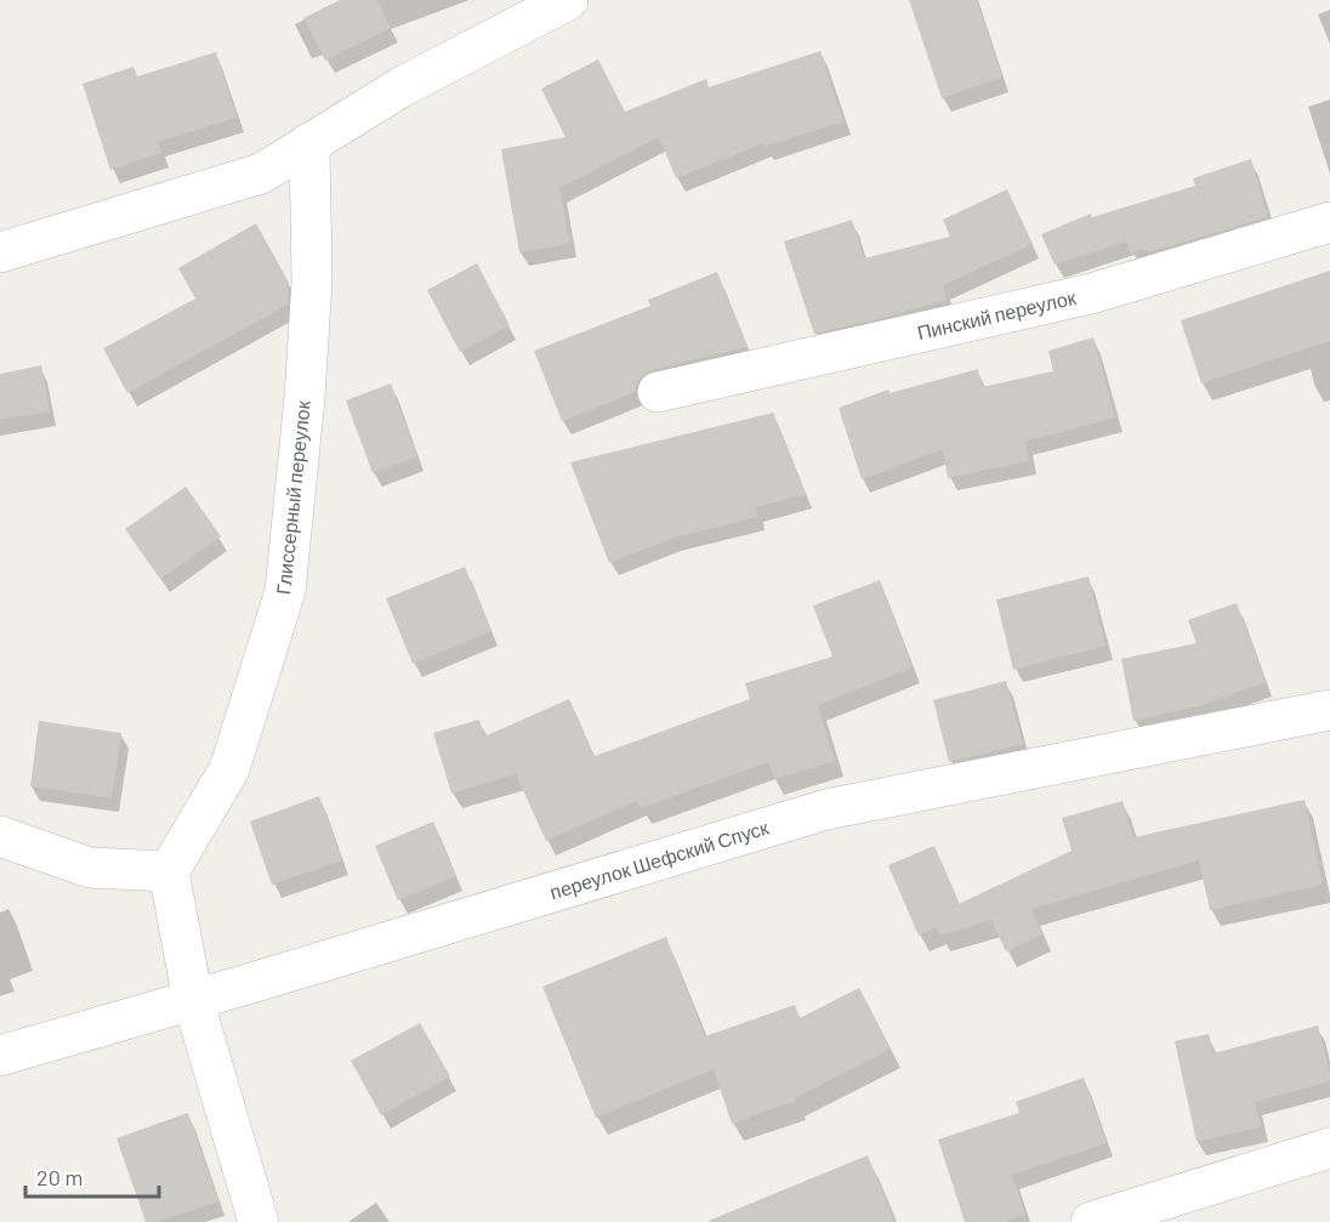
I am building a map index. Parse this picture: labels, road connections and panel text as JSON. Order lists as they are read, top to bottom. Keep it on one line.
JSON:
{"streets":{"street":["Пинский переулок","Глиссерный переулок","переулок Шефский Спуск"]},"scale_bar":"20 m"}
